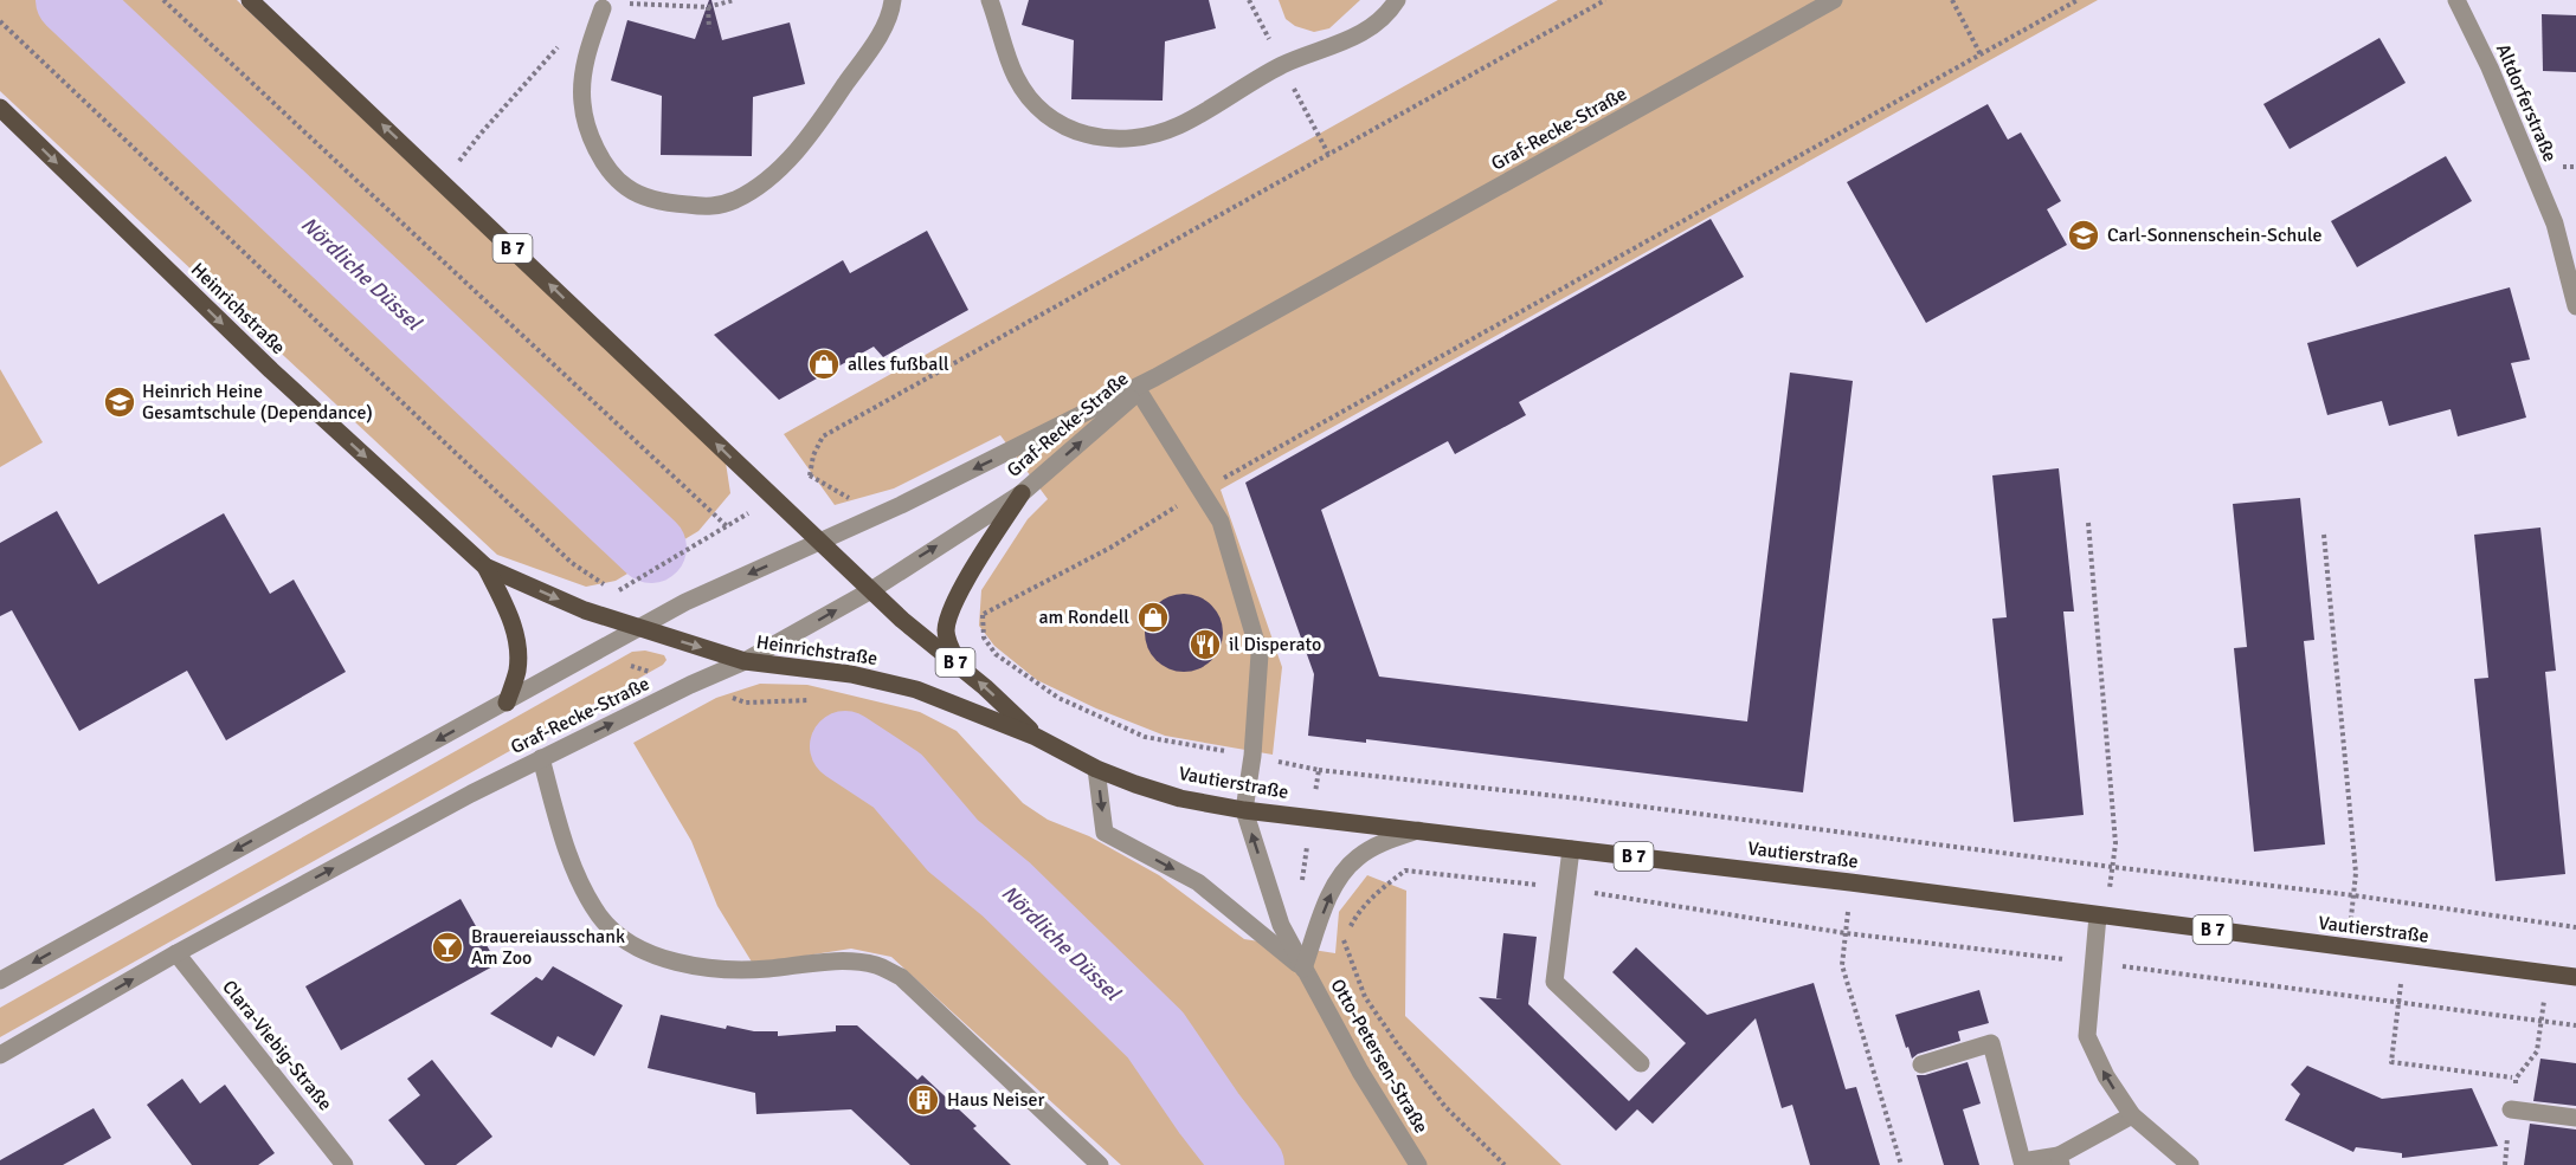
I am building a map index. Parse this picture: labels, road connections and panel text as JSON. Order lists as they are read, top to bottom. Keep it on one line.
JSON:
{"streets":{"main road":["B 7","Heinrichstraße","Vautierstraße"],"street":["Altdorferstraße","Graf-Recke-Straße","Clara-Viebig-Straße","Otto-Petersen-Straße"]},"crossings":[["Graf-Recke-Straße","B 7"],["Graf-Recke-Straße","Heinrichstraße"],["Graf-Recke-Straße","Clara-Viebig-Straße"],["B 7","Heinrichstraße"],["B 7","Vautierstraße"],["Heinrichstraße","Vautierstraße"],["Vautierstraße","Otto-Petersen-Straße"]],"one_way":["Heinrichstraße"],"water":["Nördliche Düssel"],"places":{"school or university":["Carl-Sonnenschein-Schule","Heinrich Heine Gesamtschule (Dependance)"],"shop":["alles fußball","am Rondell"],"restaurant":["il Disperato"],"bar":["Brauereiausschank Am Zoo"],"building":["Haus Neiser"]}}
